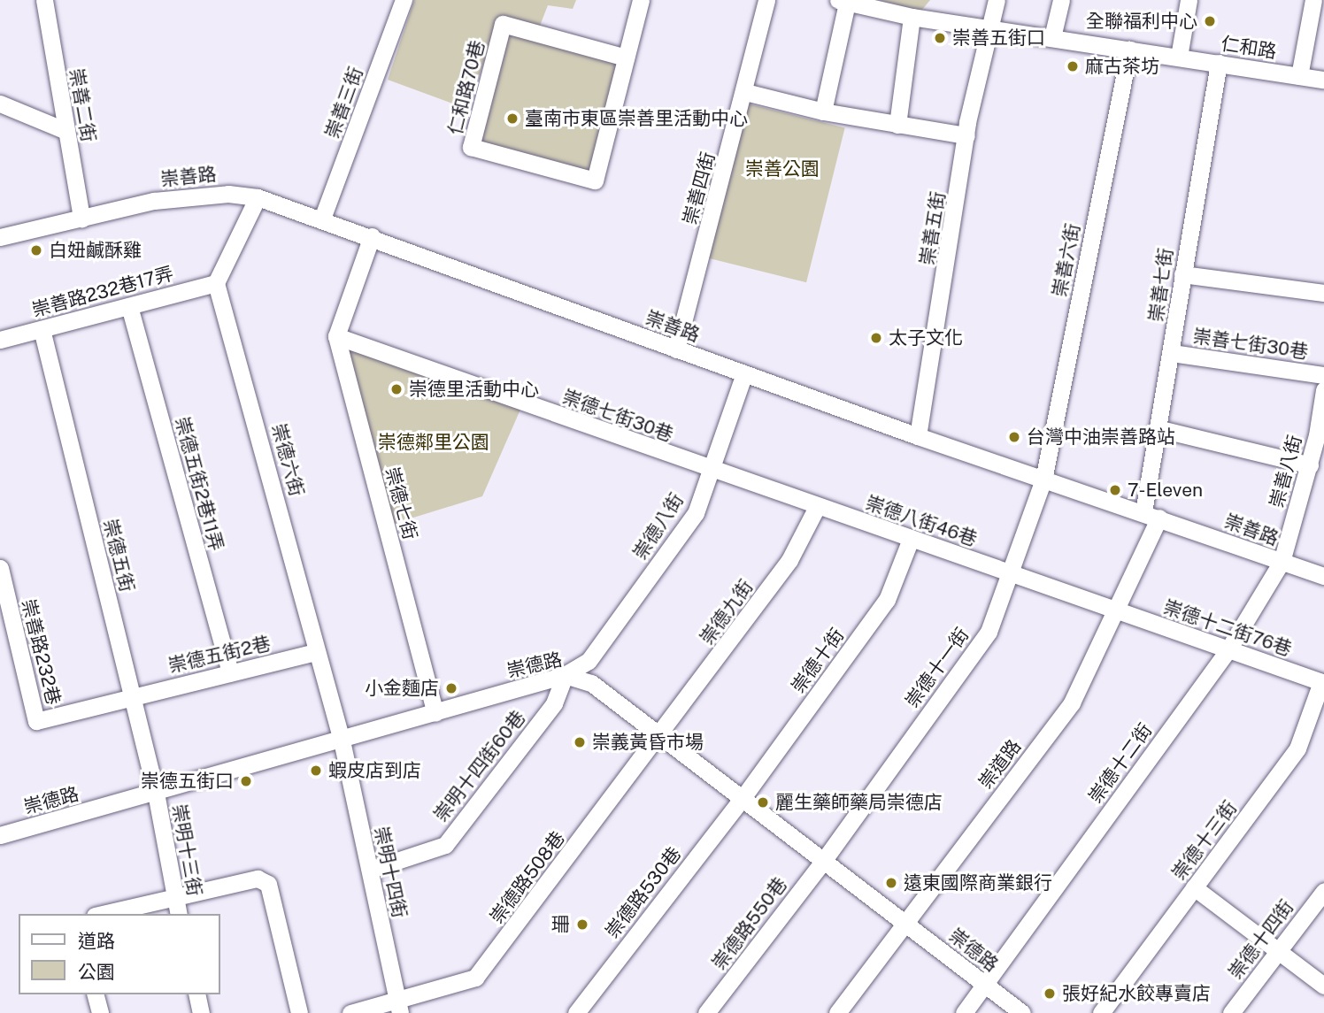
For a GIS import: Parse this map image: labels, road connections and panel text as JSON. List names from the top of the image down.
{
  "streets": {
    "street": [
      "仁和路",
      "仁和路70巷",
      "崇善三街",
      "崇善二街",
      "崇善路",
      "崇善四街",
      "崇善五街",
      "崇善六街",
      "崇善七街",
      "崇善路232巷17弄",
      "崇善七街30巷",
      "崇德七街30巷",
      "崇德六街",
      "崇善八街",
      "崇德五街2巷11弄",
      "崇德七街",
      "崇德八街46巷",
      "崇德八街",
      "崇德五街",
      "崇德九街",
      "崇德十二街76巷",
      "崇善路232巷",
      "崇德五街2巷",
      "崇德十街",
      "崇德路",
      "崇德十一街",
      "崇德十二街",
      "崇道路",
      "崇明十四街60巷",
      "崇德十三街",
      "崇明十三街",
      "崇明十四街",
      "崇德路508巷",
      "崇德路530巷",
      "崇德路550巷",
      "崇德十四街"
    ]
  },
  "crossings": [
    ["仁和路", "崇善五街"],
    ["仁和路", "崇善六街"],
    ["仁和路", "崇善七街"],
    ["崇善三街", "崇善路"],
    ["崇善二街", "崇善路"],
    ["崇善路", "崇善四街"],
    ["崇善路", "崇善五街"],
    ["崇善路", "崇善六街"],
    ["崇善路", "崇善七街"],
    ["崇善路", "崇善八街"],
    ["崇善路", "崇德八街"],
    ["崇善路", "崇德十一街"],
    ["崇善路", "崇德十二街"],
    ["崇善路", "崇道路"],
    ["崇善六街", "崇德十一街"],
    ["崇善七街", "崇善七街30巷"],
    ["崇善七街", "崇道路"],
    ["崇善路232巷17弄", "崇德六街"],
    ["崇善路232巷17弄", "崇德五街2巷11弄"],
    ["崇善路232巷17弄", "崇德五街"],
    ["崇德七街30巷", "崇德七街"],
    ["崇德七街30巷", "崇德八街46巷"],
    ["崇德七街30巷", "崇德八街"],
    ["崇德六街", "崇德五街2巷"],
    ["崇德六街", "崇德路"],
    ["崇德六街", "崇明十四街"],
    ["崇善八街", "崇德十二街"],
    ["崇德五街2巷11弄", "崇德五街2巷"],
    ["崇德七街", "崇德路"],
    ["崇德八街46巷", "崇德八街"],
    ["崇德八街46巷", "崇德九街"],
    ["崇德八街46巷", "崇德十二街76巷"],
    ["崇德八街46巷", "崇德十街"],
    ["崇德八街46巷", "崇德十一街"],
    ["崇德八街46巷", "崇道路"],
    ["崇德八街", "崇德路"],
    ["崇德八街", "崇明十四街60巷"],
    ["崇德五街", "崇善路232巷"],
    ["崇德五街", "崇德五街2巷"],
    ["崇德五街", "崇德路"],
    ["崇德五街", "崇明十三街"],
    ["崇德九街", "崇德路"],
    ["崇德九街", "崇德路508巷"],
    ["崇德十二街76巷", "崇德十二街"],
    ["崇德十二街76巷", "崇道路"],
    ["崇德十二街76巷", "崇德十三街"],
    ["崇善路232巷", "崇德五街2巷"],
    ["崇德十街", "崇德路"],
    ["崇德十街", "崇德路530巷"],
    ["崇德路", "崇德十一街"],
    ["崇德路", "崇德十二街"],
    ["崇德路", "崇道路"],
    ["崇德路", "崇明十四街60巷"],
    ["崇德路", "崇明十三街"],
    ["崇德路", "崇明十四街"],
    ["崇德路", "崇德路508巷"],
    ["崇德路", "崇德路530巷"],
    ["崇德路", "崇德路550巷"],
    ["崇德十一街", "崇德路550巷"],
    ["崇明十四街60巷", "崇明十四街"],
    ["崇明十四街", "崇德路508巷"]
  ],
  "parks": ["崇善公園", "崇德鄰里公園"],
  "places": [
    "全聯福利中心",
    "崇善五街口",
    "麻古茶坊",
    "臺南市東區崇善里活動中心",
    "白妞鹹酥雞",
    "太子文化",
    "崇德里活動中心",
    "台灣中油崇善路站",
    "7-Eleven",
    "小金麵店",
    "崇義黃昏市場",
    "蝦皮店到店",
    "崇德五街口",
    "麗生藥師藥局崇德店",
    "遠東國際商業銀行",
    "珊",
    "張好紀水餃專賣店"
  ],
  "legend": ["道路", "公園"]
}
